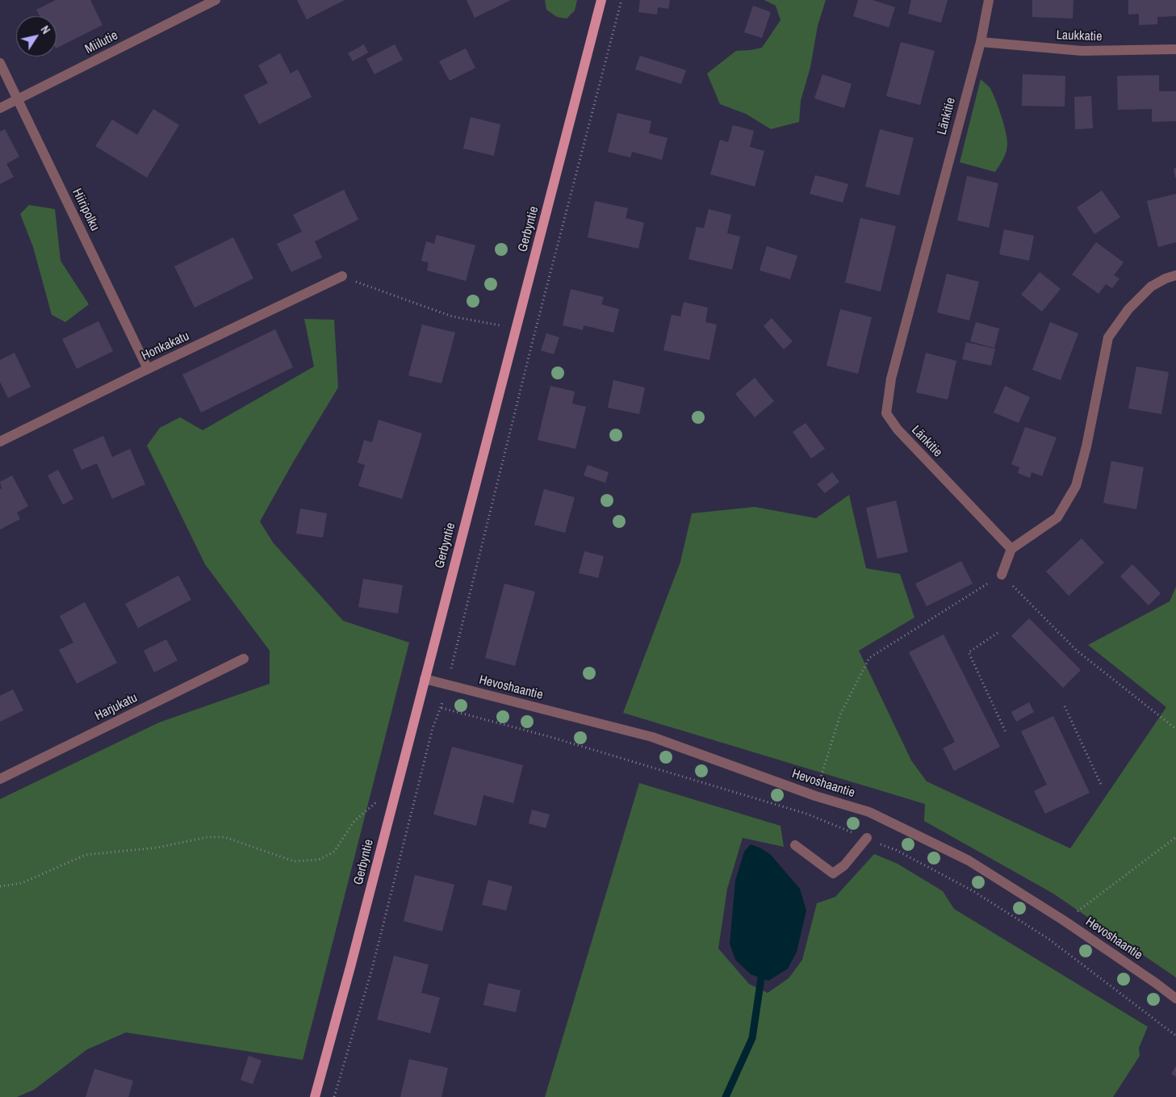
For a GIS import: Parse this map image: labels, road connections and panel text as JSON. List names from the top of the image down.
{
  "streets": {
    "main road": ["Gerbyntie"],
    "street": [
      "Laukkatie",
      "Miilutie",
      "Länkitie",
      "Hiiripolku",
      "Honkakatu",
      "Hevoshaantie",
      "Harjukatu"
    ]
  },
  "crossings": [
    ["Laukkatie", "Länkitie"],
    ["Miilutie", "Hiiripolku"],
    ["Hiiripolku", "Honkakatu"],
    ["Gerbyntie", "Hevoshaantie"]
  ],
  "north": "top right"
}
